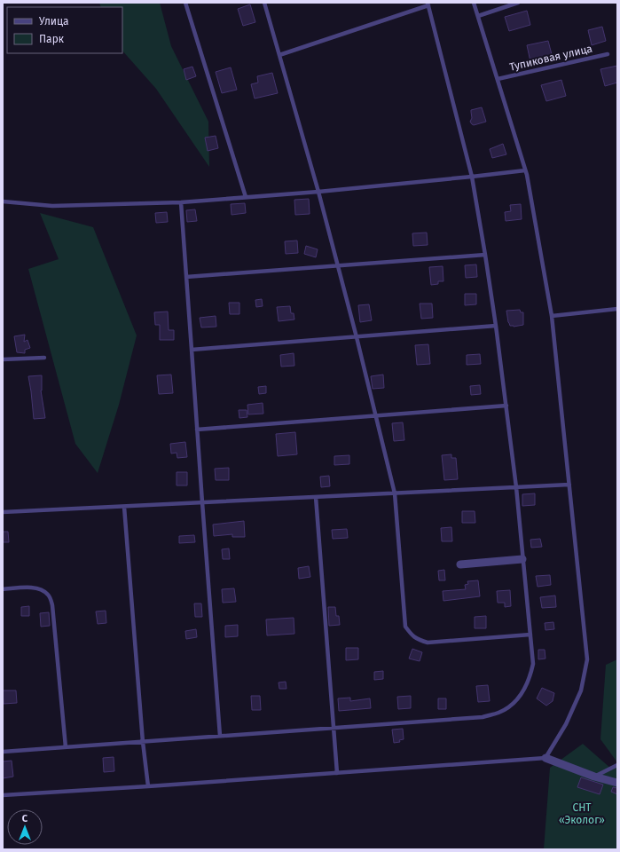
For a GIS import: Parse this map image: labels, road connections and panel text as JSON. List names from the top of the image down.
{
  "streets": {
    "lane": ["Тупиковая улица"]
  },
  "parks": ["СНТ «Эколог»"],
  "legend": ["Улица", "Парк"],
  "north": "top"
}
